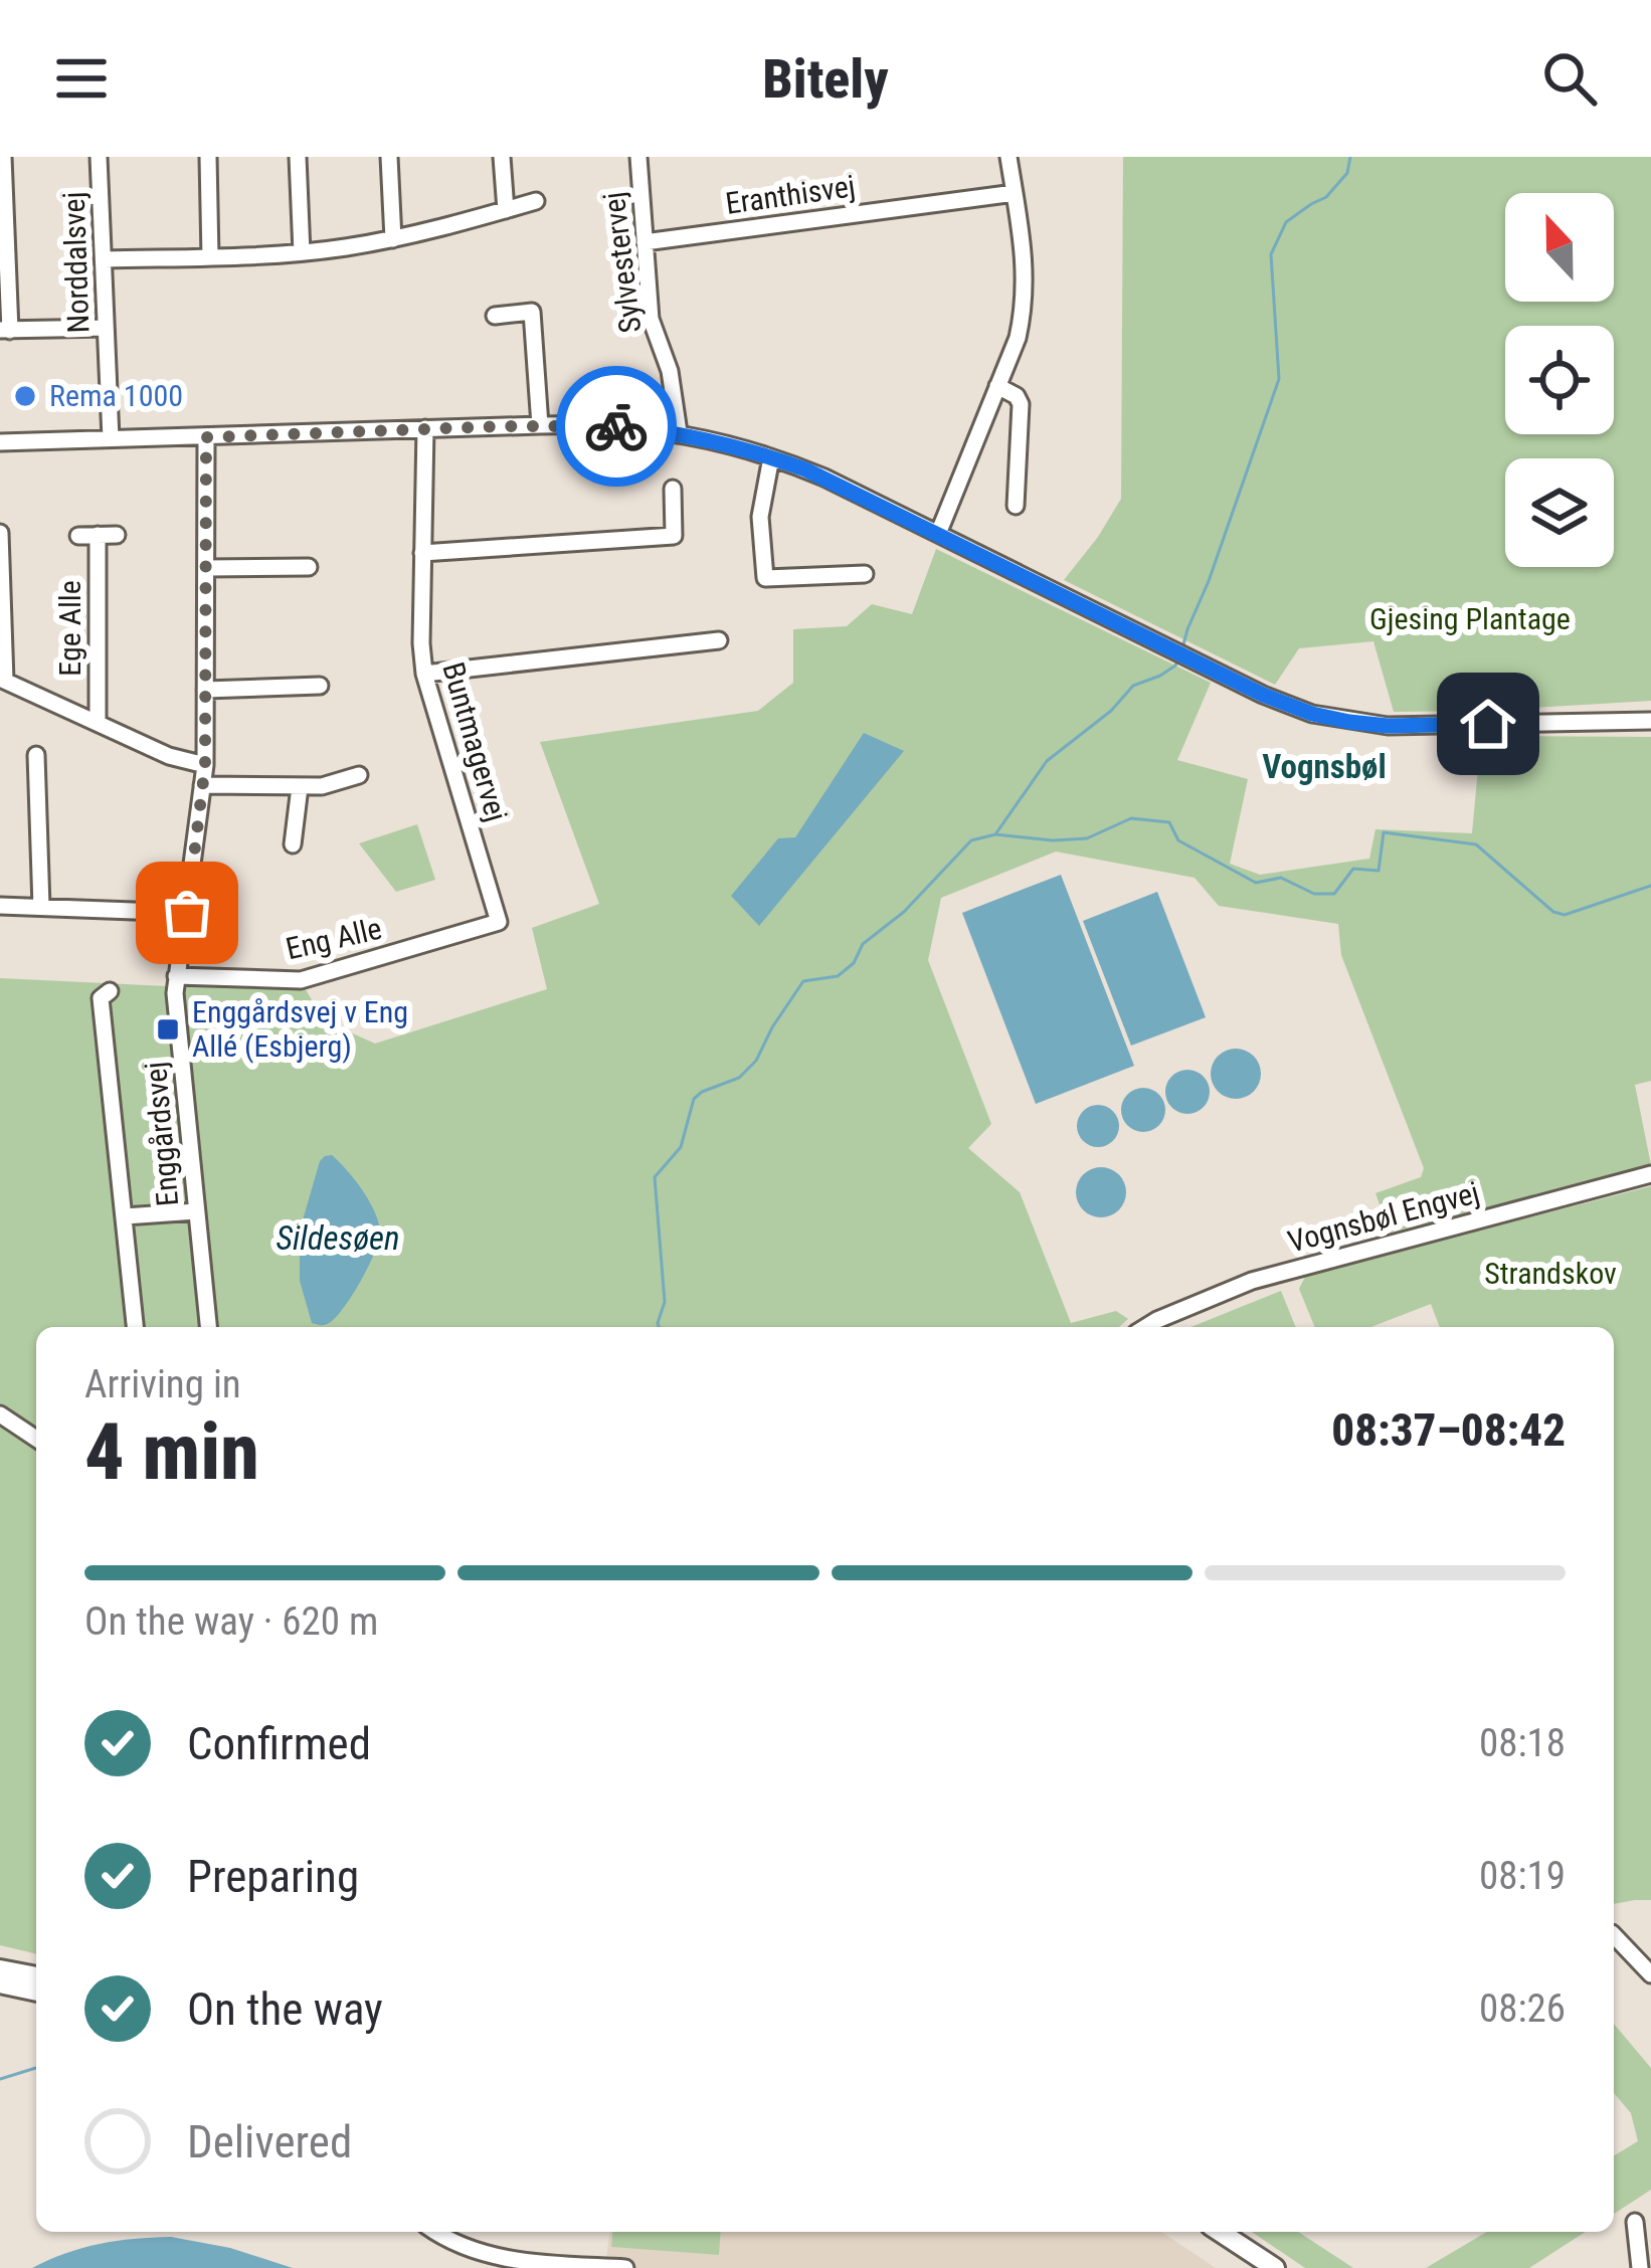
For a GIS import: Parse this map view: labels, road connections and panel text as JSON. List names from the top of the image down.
{
  "streets": {
    "street": [
      "Eranthisvej",
      "Norddalsvej",
      "Sylvestervej",
      "Ege Alle",
      "Buntmagervej",
      "Eng Alle",
      "Enggårdsvej",
      "Vognsbøl Engvej"
    ]
  },
  "crossings": [
    ["Eranthisvej", "Sylvestervej"],
    ["Ege Alle", "Enggårdsvej"],
    ["Buntmagervej", "Eng Alle"],
    ["Eng Alle", "Enggårdsvej"]
  ],
  "districts": ["Vognsbøl"],
  "water": ["Sildesøen"],
  "parks": ["Gjesing Plantage", "Strandskov"],
  "places": {
    "other": ["Rema 1000"],
    "transit": ["Enggårdsvej v Eng Allé (Esbjerg)"]
  },
  "north": "top",
  "page": {
    "header": "Bitely",
    "heading": ["4 min", "Arriving in", "08:37–08:42"],
    "bar": "On the way · 620 m",
    "list": [
      ["Confirmed", "08:18"],
      ["Preparing", "08:19"],
      ["On the way", "08:26"],
      "Delivered"
    ]
  }
}
